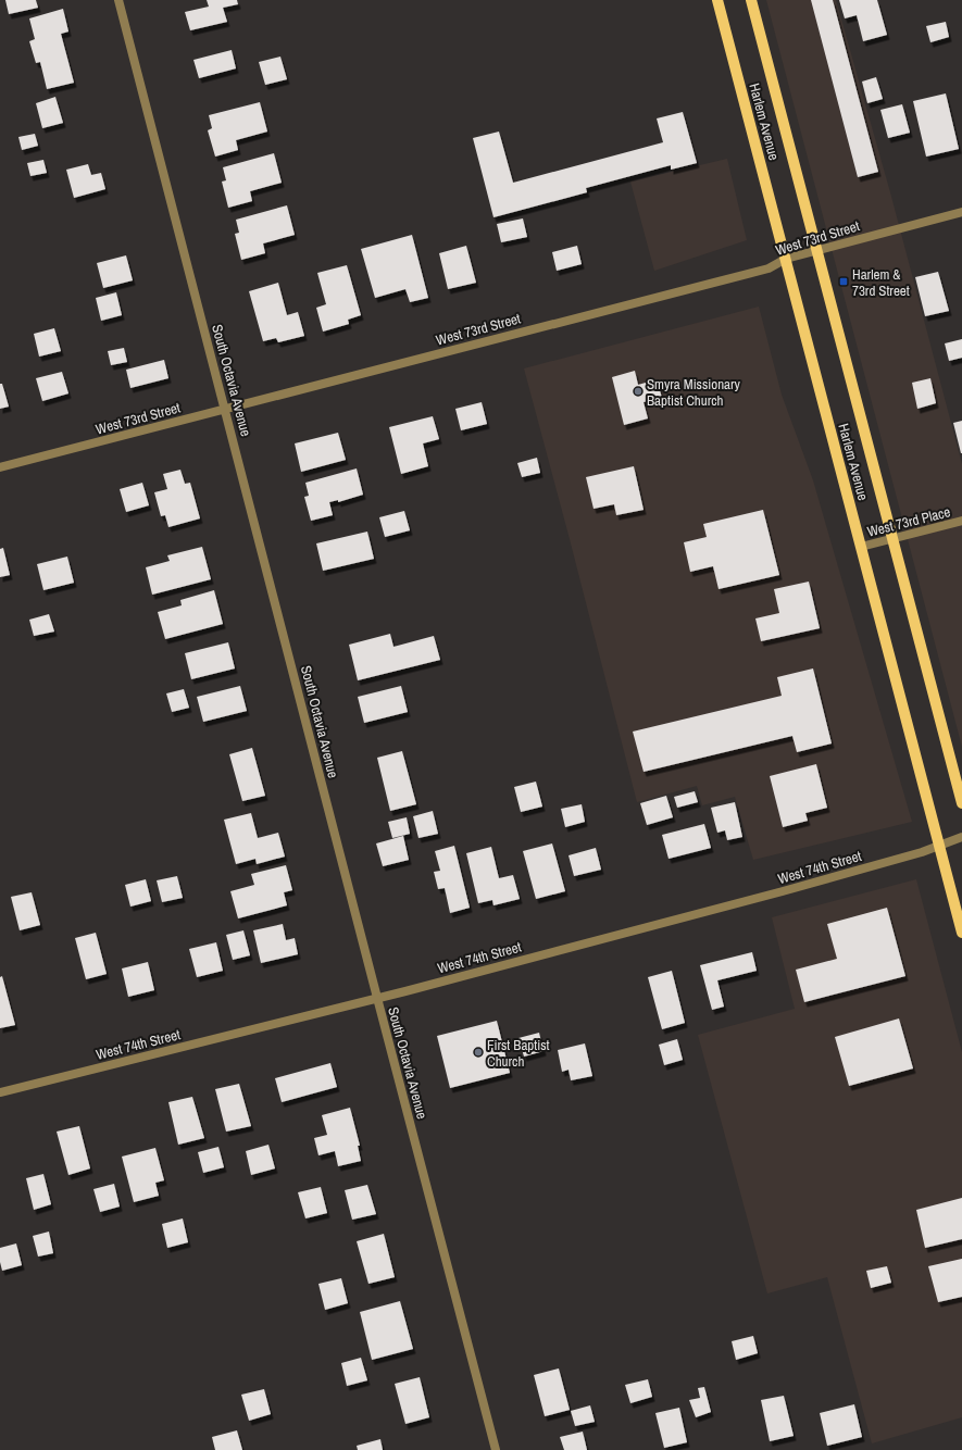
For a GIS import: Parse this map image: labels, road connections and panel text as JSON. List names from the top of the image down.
{
  "streets": {
    "main road": ["Harlem Avenue"],
    "street": [
      "West 73rd Street",
      "South Octavia Avenue",
      "West 73rd Place",
      "West 74th Street"
    ]
  },
  "crossings": [
    ["Harlem Avenue", "West 73rd Street"],
    ["Harlem Avenue", "West 73rd Place"],
    ["Harlem Avenue", "West 74th Street"],
    ["West 73rd Street", "South Octavia Avenue"],
    ["South Octavia Avenue", "West 74th Street"]
  ],
  "places": {
    "transit": ["Harlem & 73rd Street"],
    "other": ["Smyra Missionary Baptist Church", "First Baptist Church"]
  }
}
